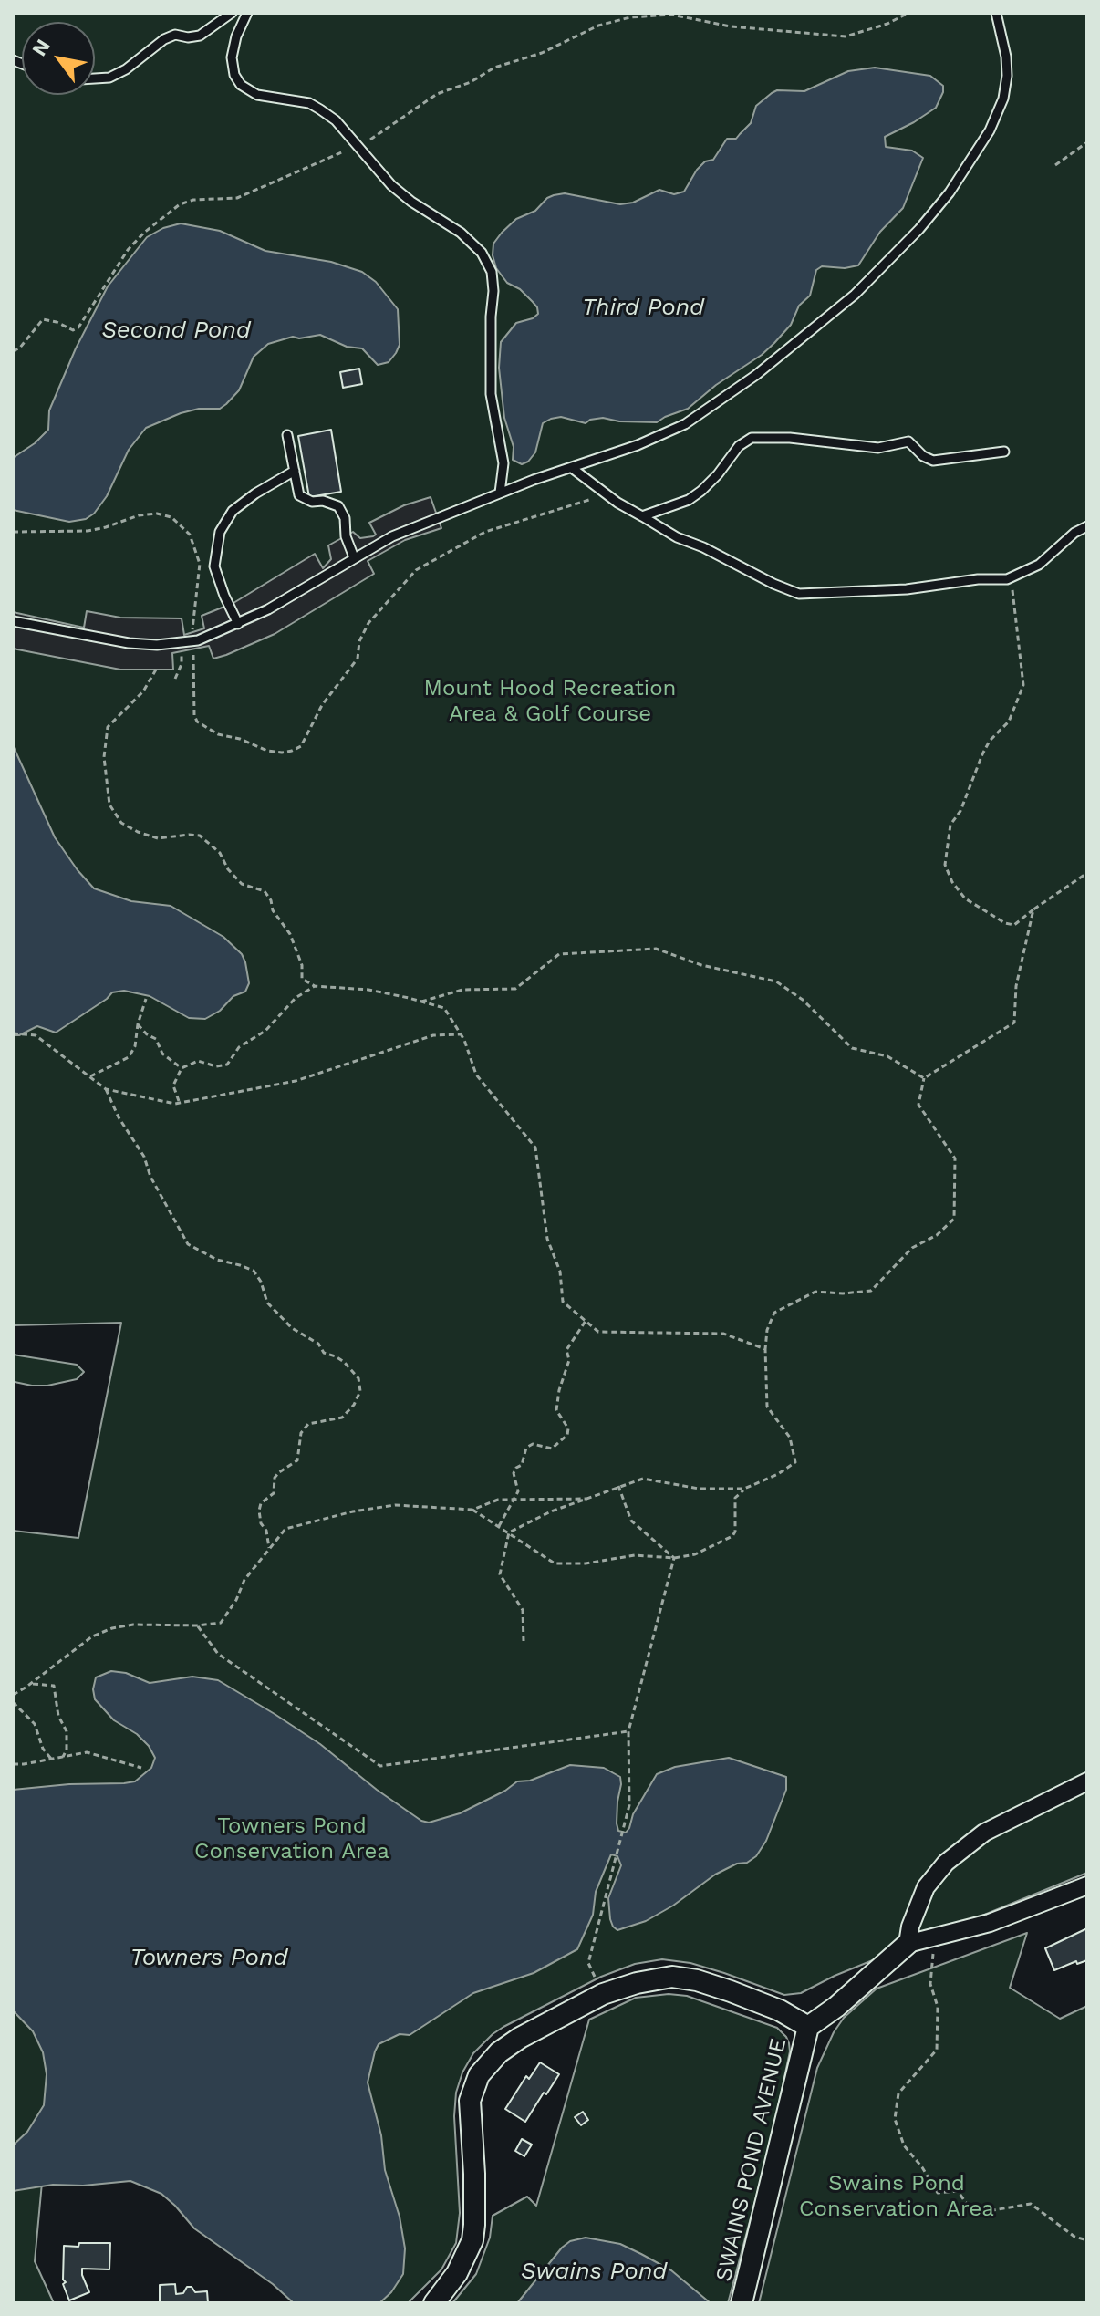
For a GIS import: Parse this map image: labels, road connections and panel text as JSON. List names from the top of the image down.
{
  "streets": {
    "street": ["SWAINS POND AVENUE"]
  },
  "water": [
    "Third Pond",
    "Second Pond",
    "Towners Pond",
    "Swains Pond"
  ],
  "parks": ["Mount Hood Recreation Area & Golf Course", "Towners Pond Conservation Area", "Swains Pond Conservation Area"],
  "north": "top left"
}
